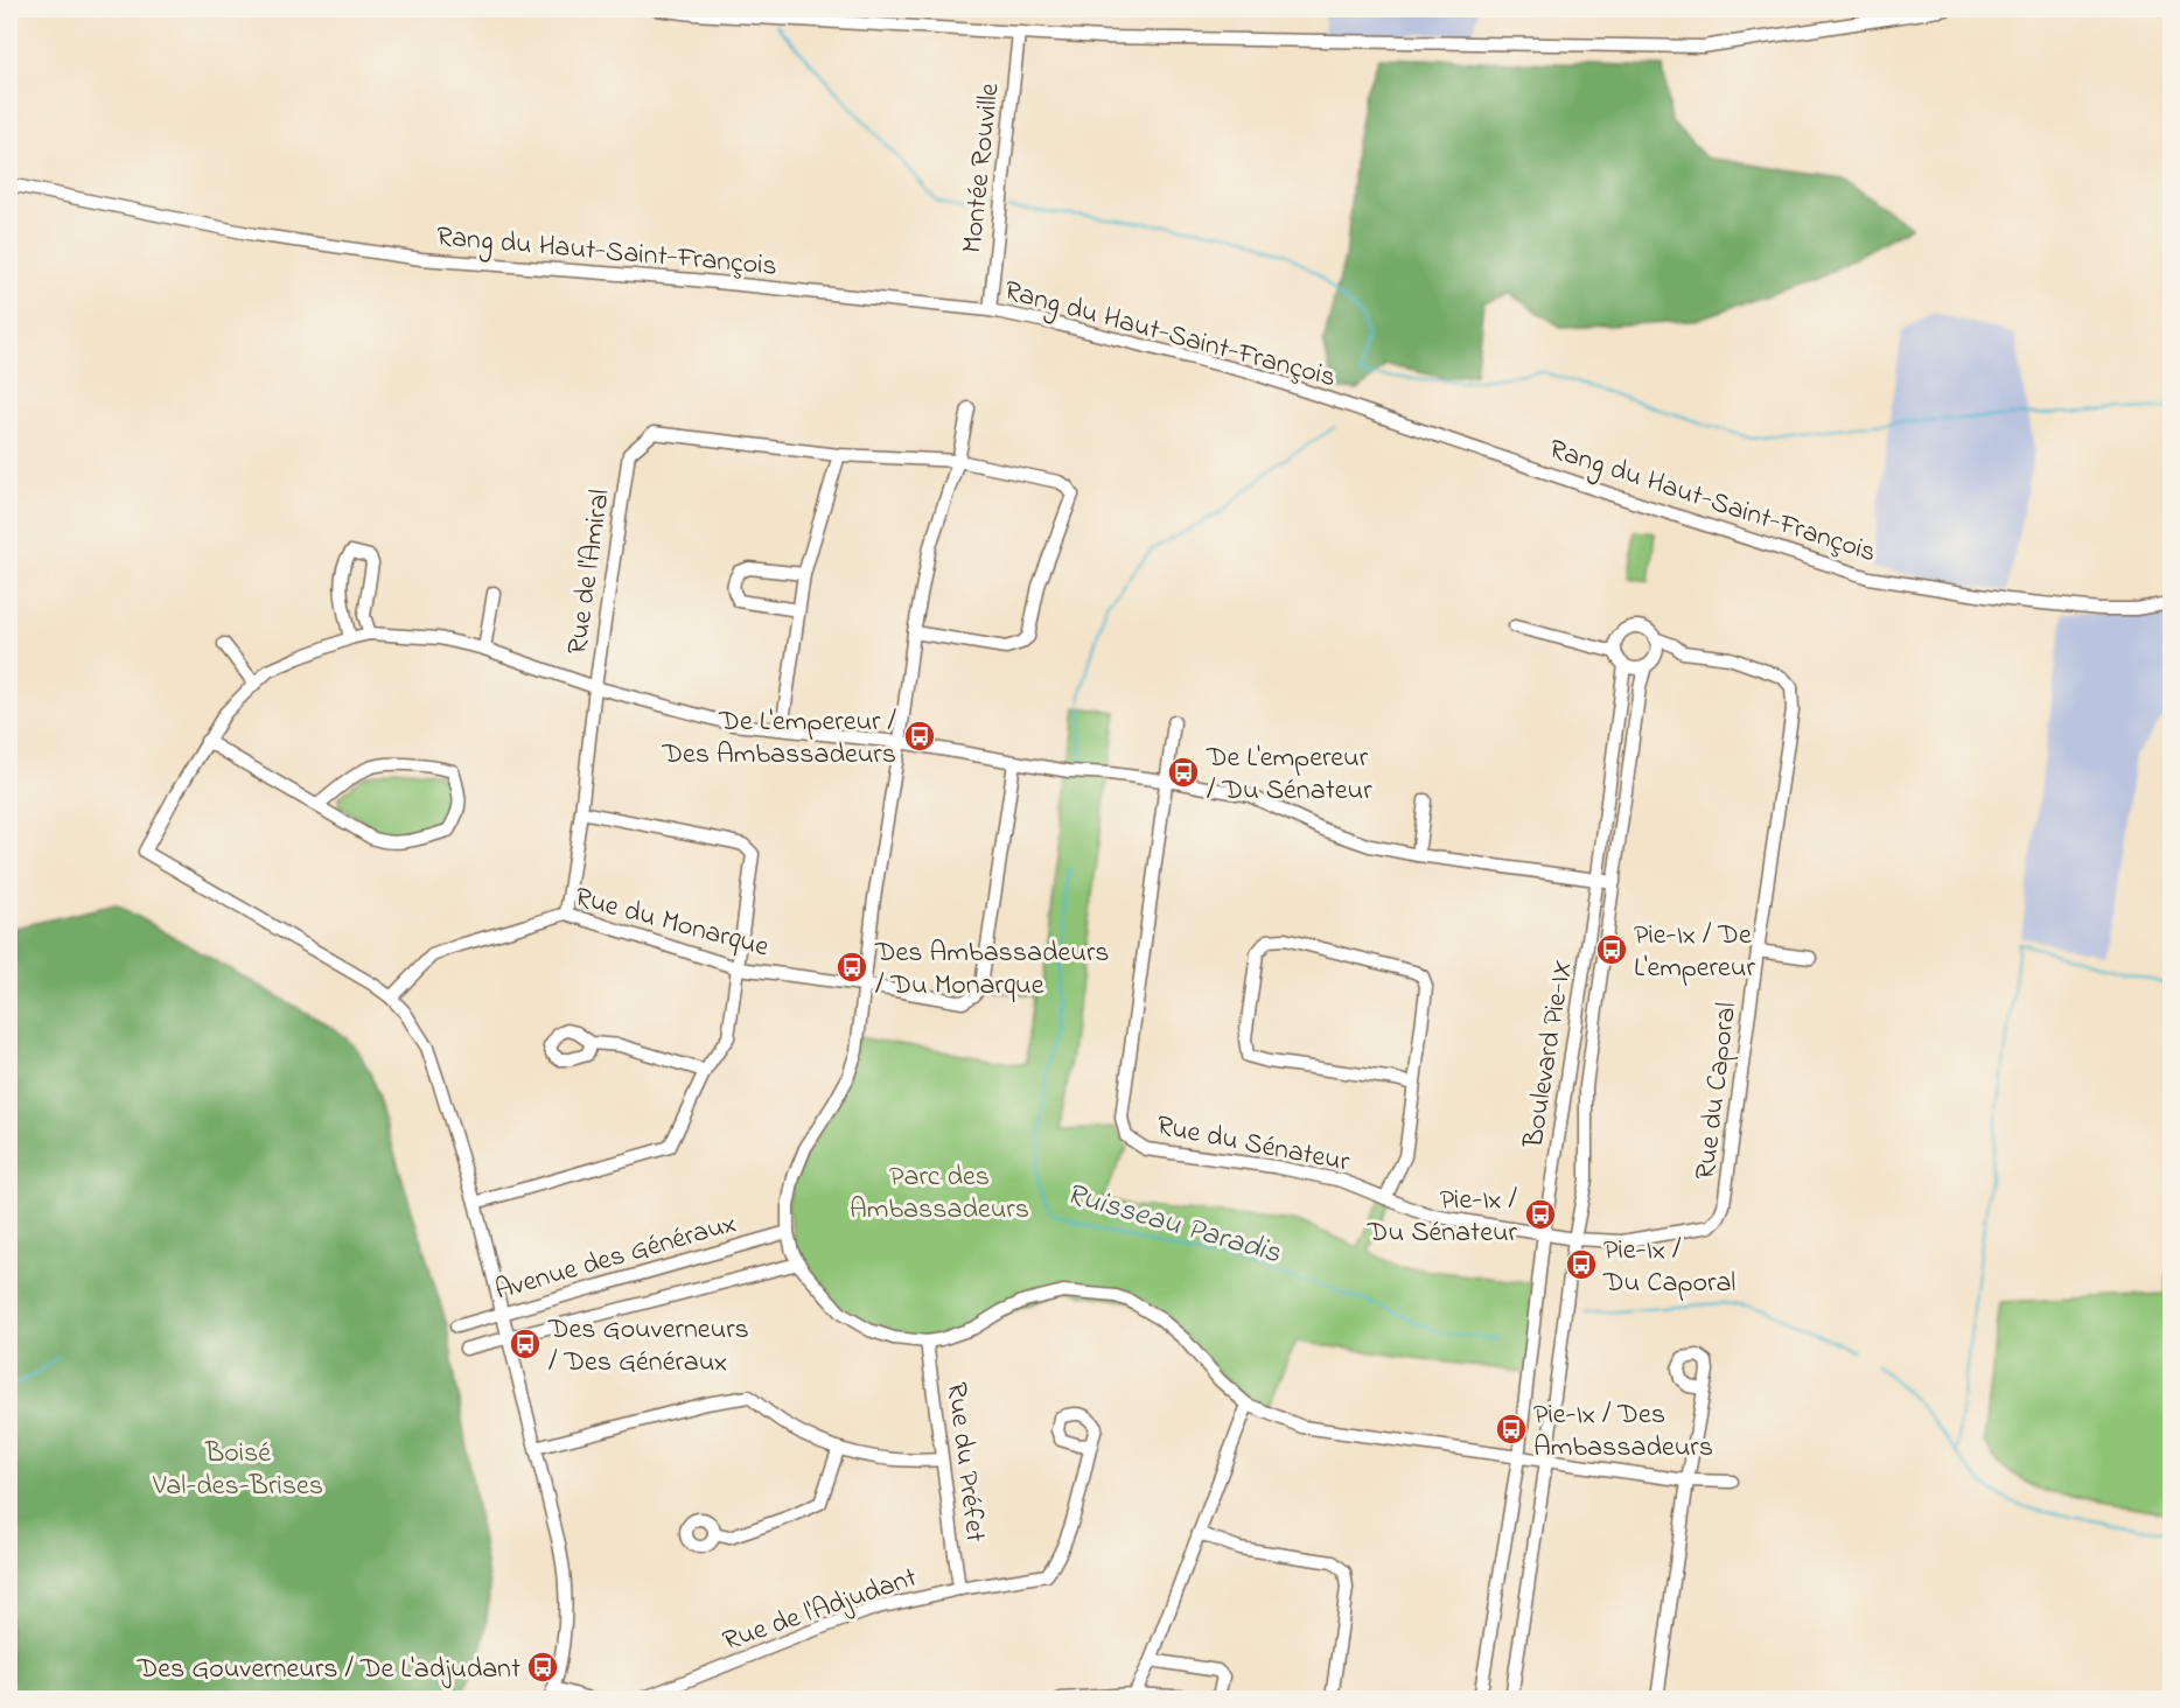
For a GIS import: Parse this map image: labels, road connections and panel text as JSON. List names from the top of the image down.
{
  "streets": {
    "street": [
      "Montée Rouville",
      "Rang du Haut-Saint-François",
      "Rue de l'Amiral",
      "Rue du Monarque",
      "Boulevard Pie-IX",
      "Rue du Caporal",
      "Rue du Sénateur",
      "Avenue des Généraux",
      "Rue du Préfet",
      "Rue de l'Adjudant"
    ]
  },
  "crossings": [
    ["Montée Rouville", "Rang du Haut-Saint-François"],
    ["Rue de l'Amiral", "Rue du Monarque"],
    ["Boulevard Pie-IX", "Rue du Caporal"],
    ["Boulevard Pie-IX", "Rue du Sénateur"],
    ["Rue du Caporal", "Rue du Sénateur"],
    ["Rue du Préfet", "Rue de l'Adjudant"]
  ],
  "water": ["Ruisseau Paradis"],
  "parks": ["Parc des Ambassadeurs", "Boisé Val-des-Brises"],
  "places": {
    "bus stop": [
      "De L'empereur / Des Ambassadeurs",
      "De L'empereur / Du Sénateur",
      "Pie-Ix / De L'empereur",
      "Des Ambassadeurs / Du Monarque",
      "Pie-Ix / Du Sénateur",
      "Pie-Ix / Du Caporal",
      "Des Gouverneurs / Des Généraux",
      "Pie-Ix / Des Ambassadeurs",
      "Des Gouverneurs / De L'adjudant"
    ]
  }
}
